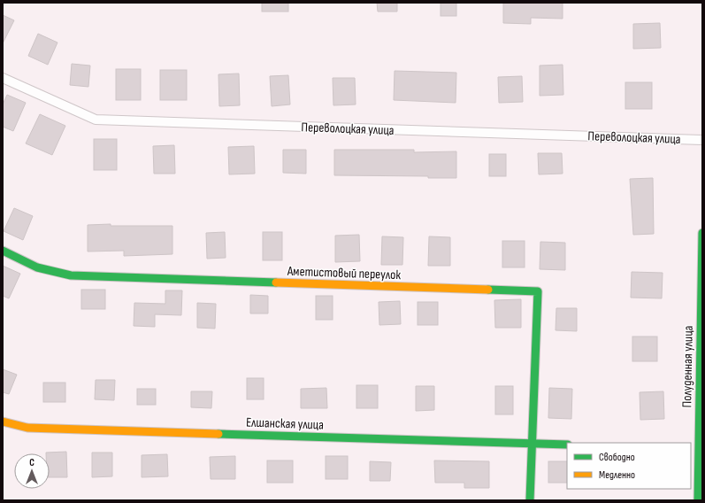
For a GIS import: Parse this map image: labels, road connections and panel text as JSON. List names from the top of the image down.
{
  "streets": {
    "street": [
      "Переволоцкая улица",
      "Аметистовый переулок",
      "Полуденная улица",
      "Елшанская улица"
    ]
  },
  "crossings": [
    ["Аметистовый переулок", "Елшанская улица"]
  ],
  "legend": ["Свободно", "Медленно"],
  "north": "top"
}
